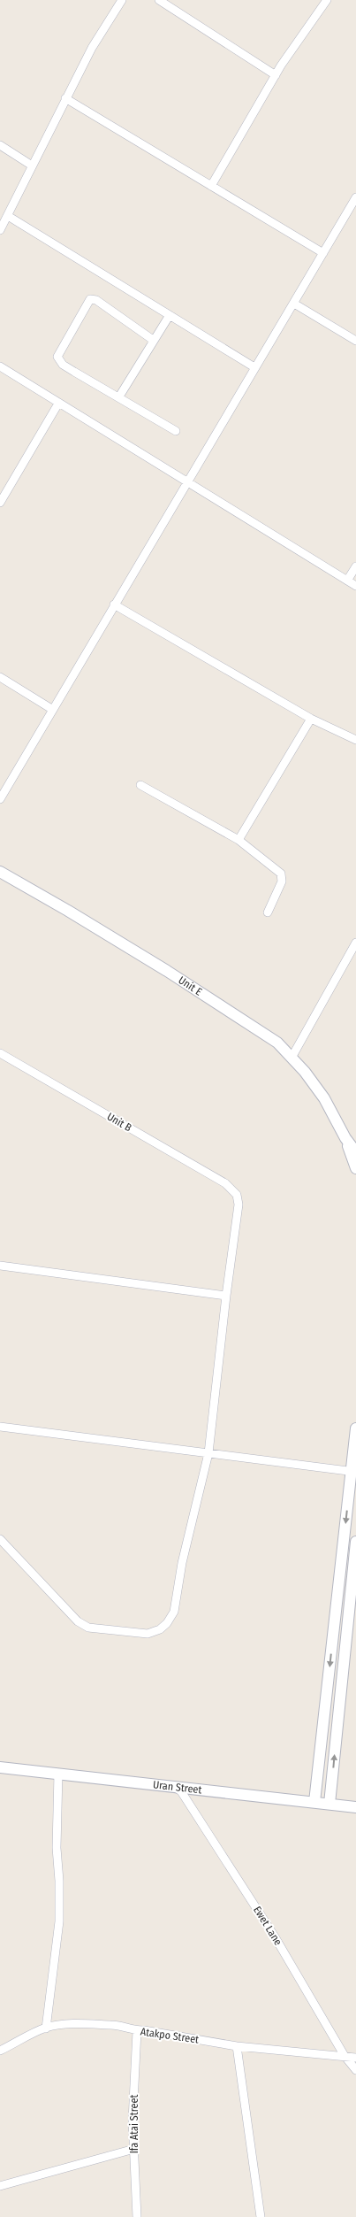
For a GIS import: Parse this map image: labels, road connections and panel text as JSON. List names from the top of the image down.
{
  "streets": {
    "street": [
      "Unit E",
      "Unit B",
      "Uran Street",
      "Ewet Lane",
      "Atakpo Street",
      "Ifa Atai Street"
    ]
  },
  "crossings": [
    ["Uran Street", "Ewet Lane"],
    ["Ewet Lane", "Atakpo Street"],
    ["Atakpo Street", "Ifa Atai Street"]
  ]
}
